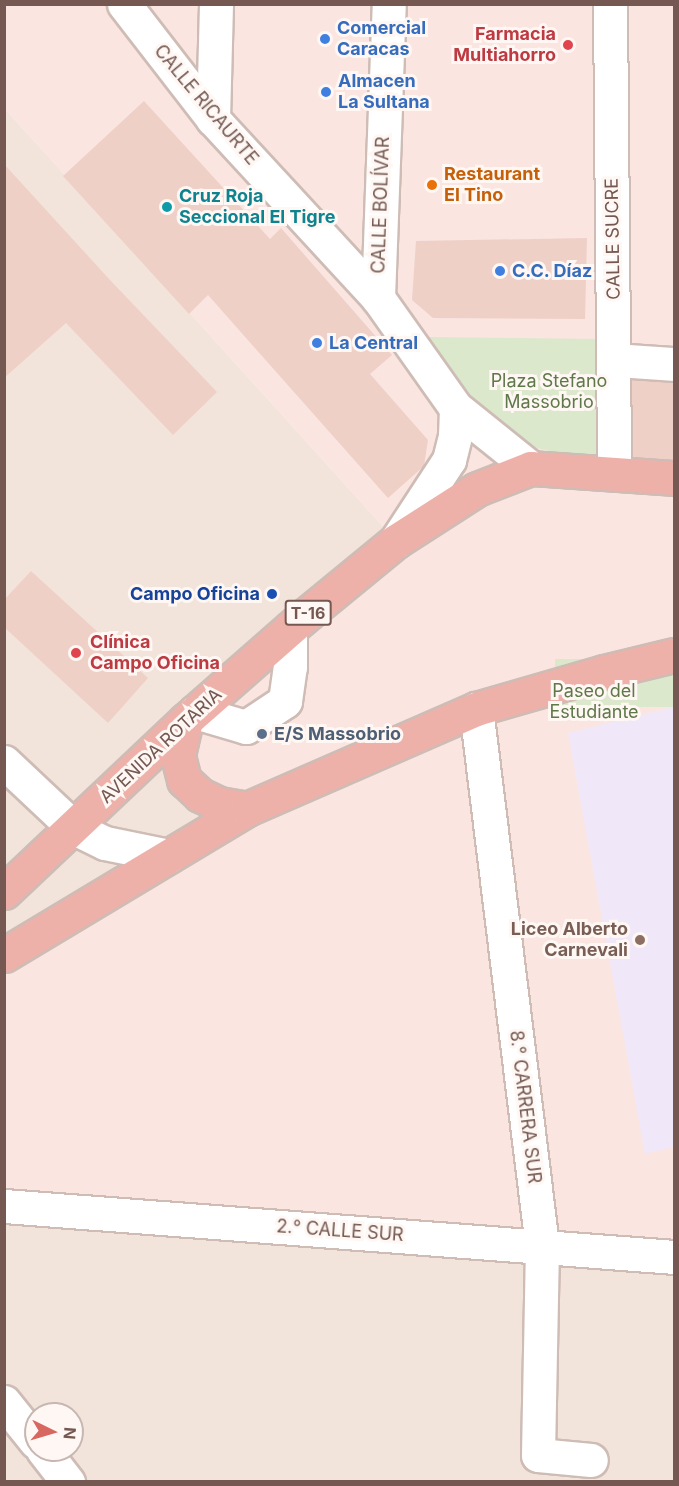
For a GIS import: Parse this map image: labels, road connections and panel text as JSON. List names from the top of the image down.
{
  "streets": {
    "highway": ["T-16", "AVENIDA ROTARIA"],
    "street": [
      "CALLE RICAURTE",
      "CALLE BOLÍVAR",
      "CALLE SUCRE",
      "8.° CARRERA SUR",
      "2.° CALLE SUR"
    ]
  },
  "crossings": [
    ["CALLE RICAURTE", "CALLE BOLÍVAR"],
    ["CALLE RICAURTE", "AVENIDA ROTARIA"],
    ["CALLE SUCRE", "AVENIDA ROTARIA"],
    ["8.° CARRERA SUR", "2.° CALLE SUR"]
  ],
  "parks": ["Plaza Stefano Massobrio", "Paseo del Estudiante"],
  "places": [
    "Comercial Caracas",
    "Farmacia Multiahorro",
    "Almacen La Sultana",
    "Restaurant El Tino",
    "Cruz Roja Seccional El Tigre",
    "C.C. Díaz",
    "La Central",
    "Campo Oficina",
    "Clínica Campo Oficina",
    "E/S Massobrio",
    "Liceo Alberto Carnevali"
  ],
  "north": "right"
}
